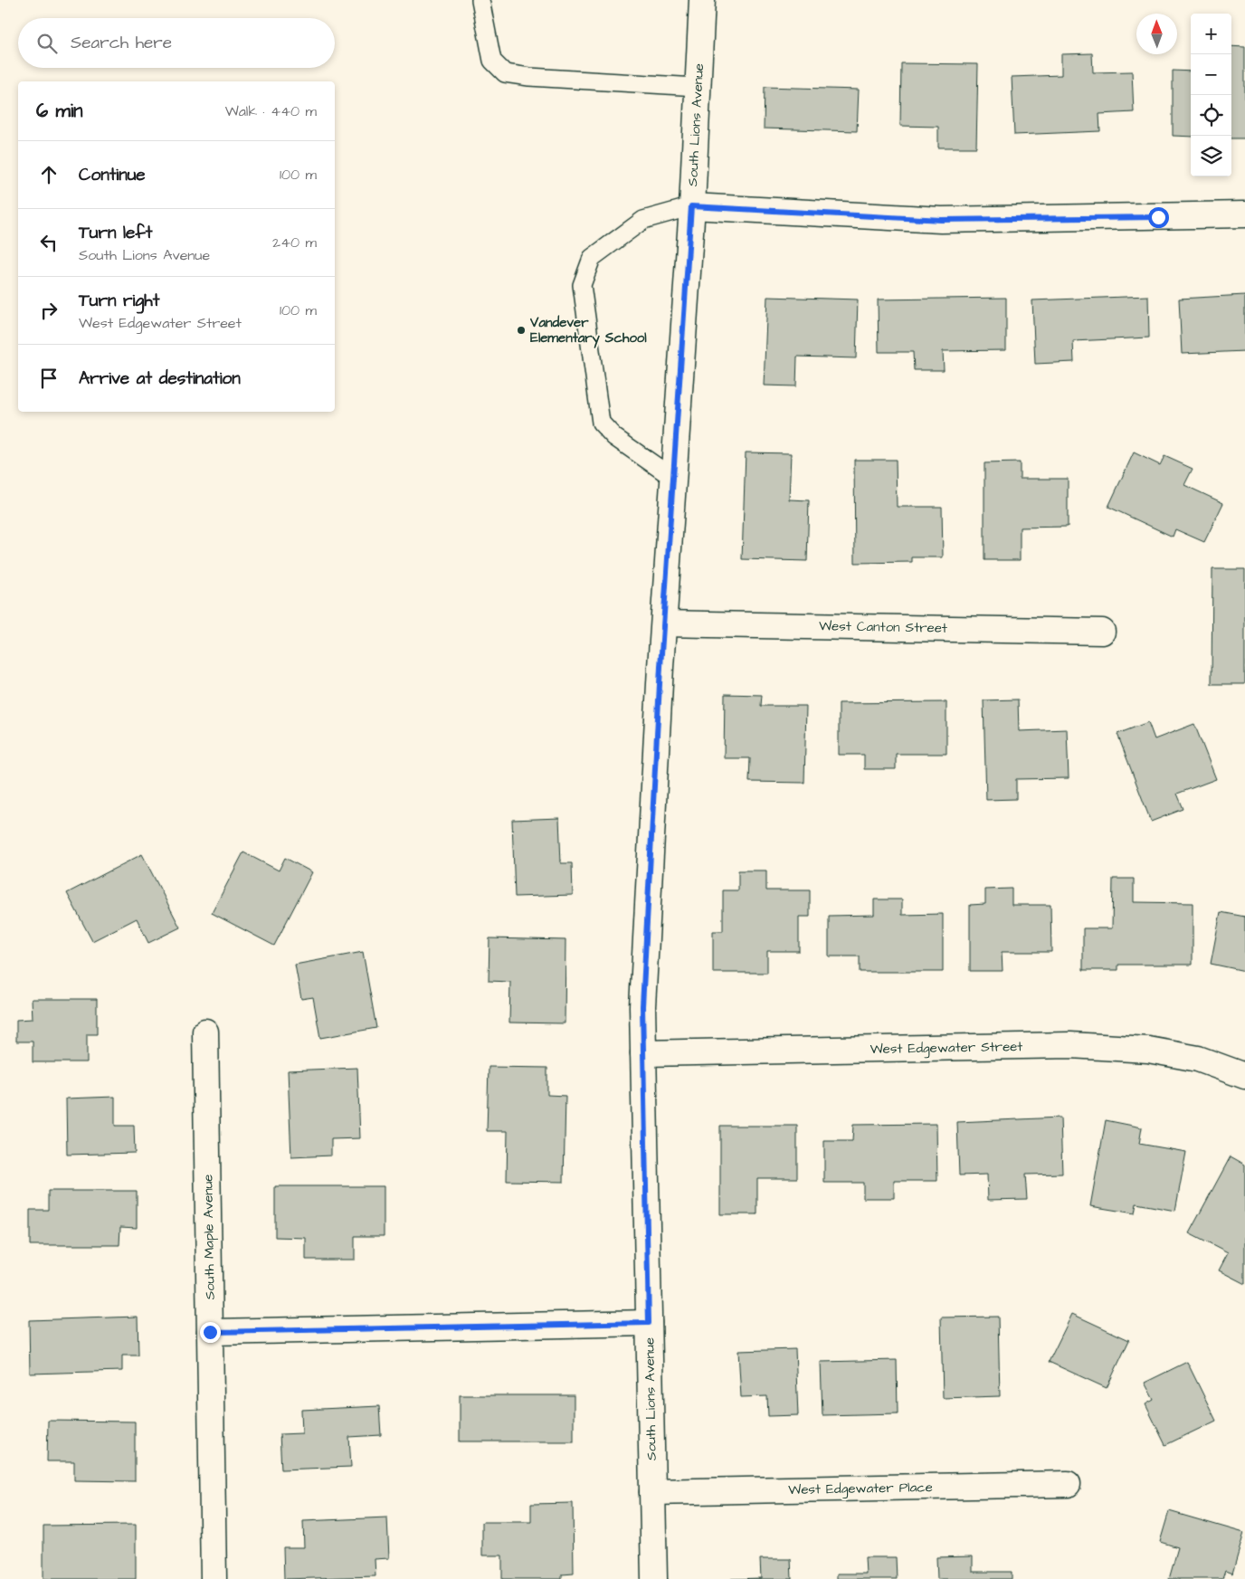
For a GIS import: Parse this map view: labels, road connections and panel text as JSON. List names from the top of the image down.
{
  "streets": {
    "street": [
      "South Lions Avenue",
      "West Canton Street",
      "West Edgewater Street",
      "South Maple Avenue",
      "West Edgewater Place"
    ]
  },
  "crossings": [
    ["South Lions Avenue", "West Canton Street"],
    ["South Lions Avenue", "West Edgewater Street"],
    ["South Lions Avenue", "West Edgewater Place"]
  ],
  "places": ["Vandever Elementary School"],
  "north": "top",
  "page": {
    "map_buttons": ["+", "−"],
    "search": "Search here",
    "heading": ["6 min", "Walk · 440 m"],
    "list": [
      ["Continue", "100 m"],
      ["Turn left", "South Lions Avenue", "240 m"],
      ["Turn right", "West Edgewater Street", "100 m"],
      "Arrive at destination"
    ]
  }
}
